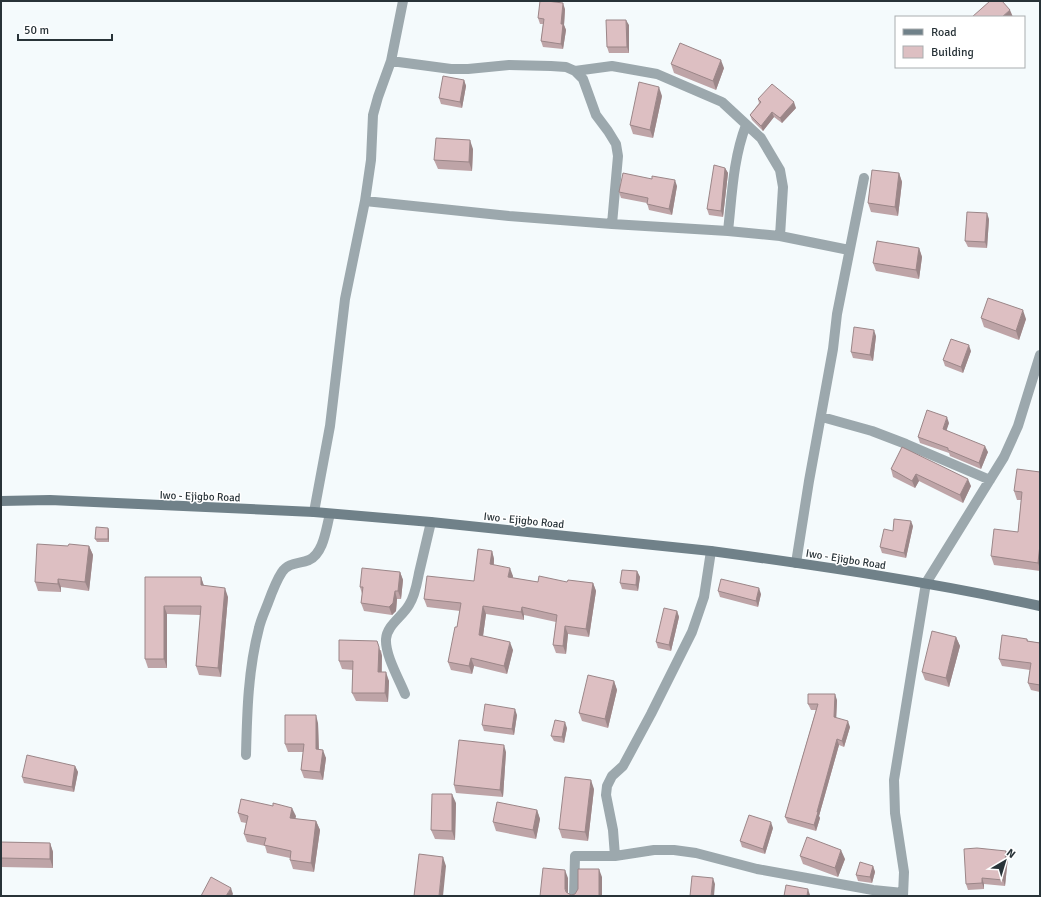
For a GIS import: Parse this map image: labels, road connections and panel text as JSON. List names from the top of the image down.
{
  "streets": {
    "main road": ["Iwo - Ejigbo Road"]
  },
  "legend": ["Road", "Building"],
  "scale_bar": "50 m",
  "north": "top right"
}
